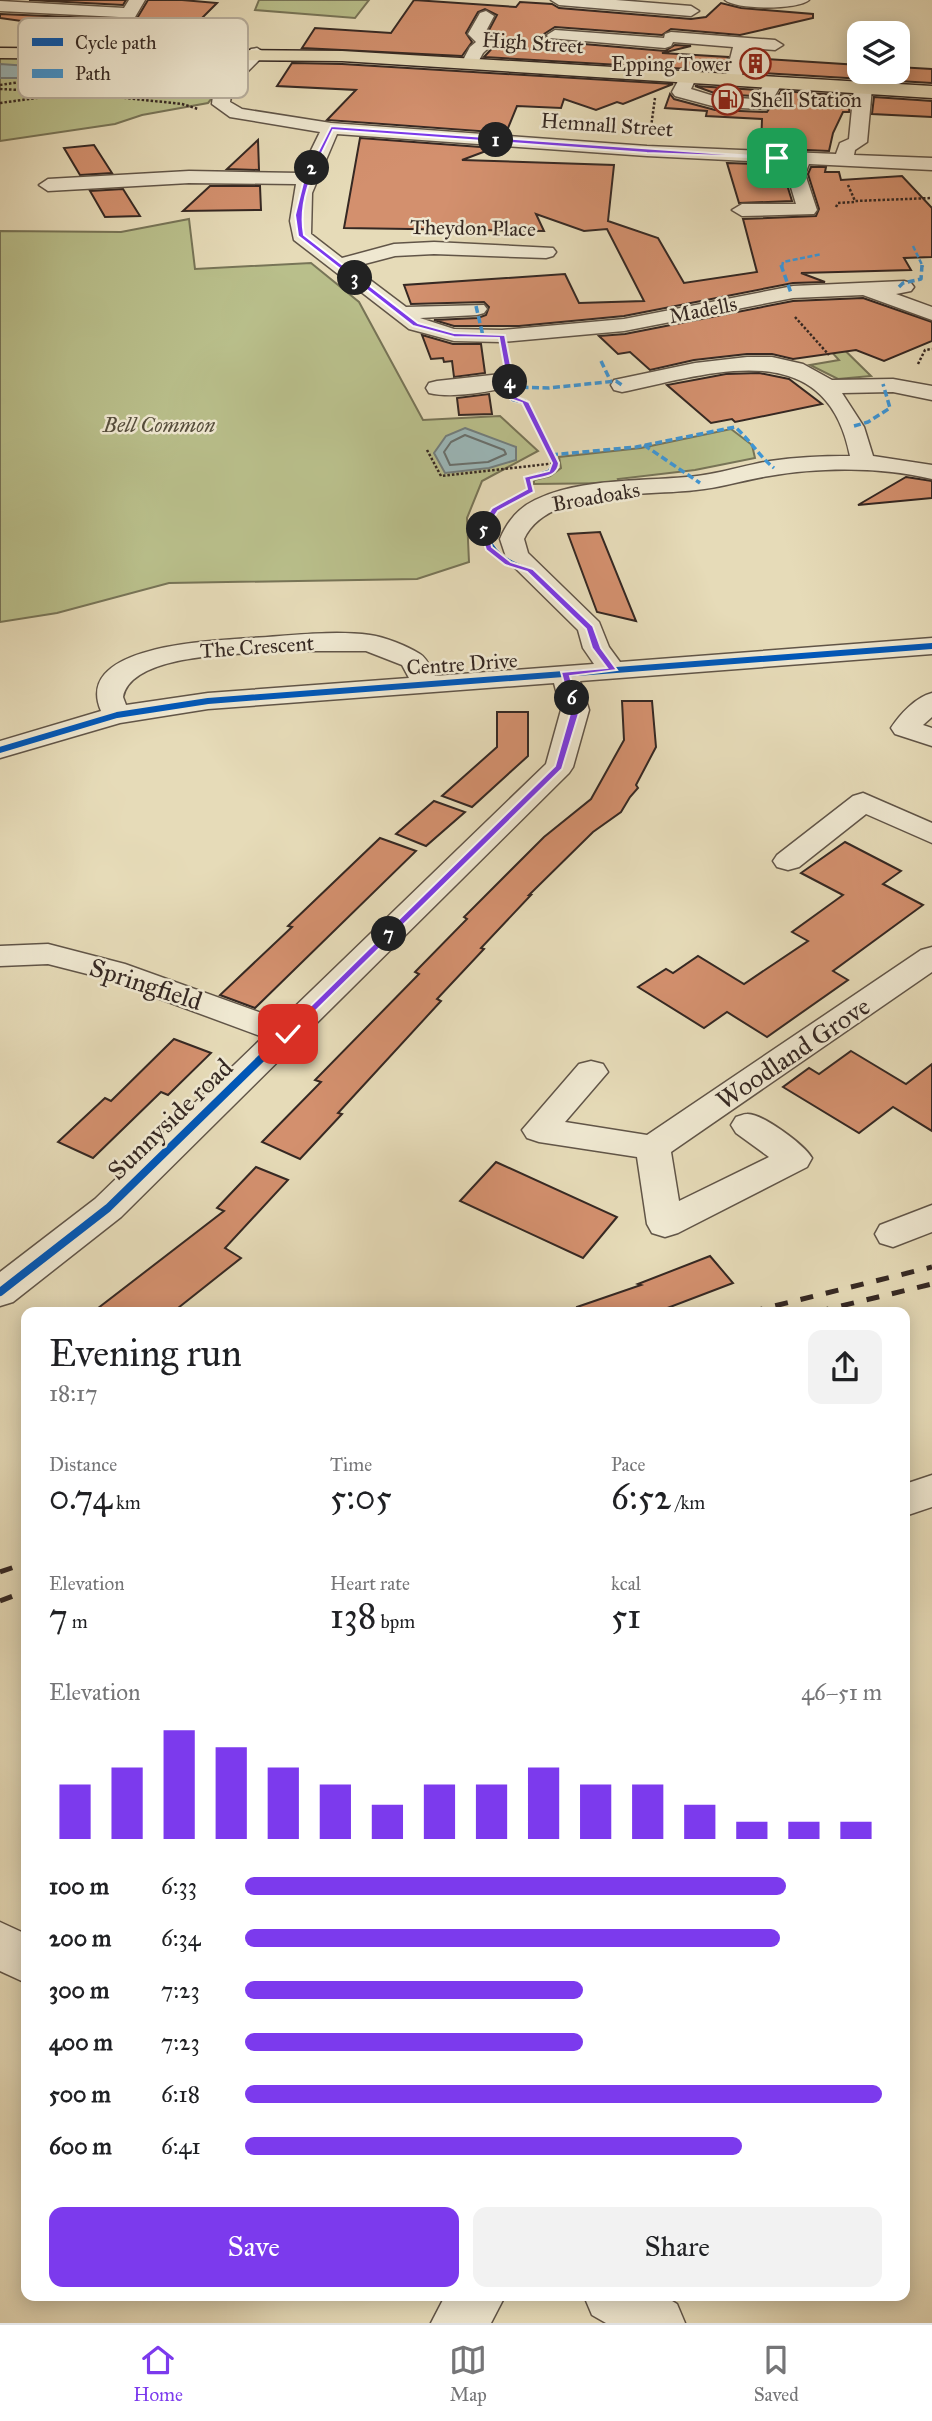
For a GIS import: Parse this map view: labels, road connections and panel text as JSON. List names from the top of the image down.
{
  "streets": {
    "main road": ["High Street"],
    "street": [
      "Hemnall Street",
      "Theydon Place",
      "Madells",
      "Broadoaks",
      "The Crescent",
      "Centre Drive",
      "Springfield",
      "Woodland Grove",
      "Sunnyside road"
    ]
  },
  "crossings": [
    ["Theydon Place", "Madells"],
    ["Broadoaks", "Centre Drive"],
    ["The Crescent", "Centre Drive"],
    ["Centre Drive", "Sunnyside road"],
    ["Springfield", "Sunnyside road"]
  ],
  "parks": ["Bell Common"],
  "places": {
    "building": ["Epping Tower"],
    "fuel station": ["Shell Station"]
  },
  "legend": ["Cycle path", "Path"],
  "page": {
    "pins": [
      "1",
      "2",
      "3",
      "4",
      "5",
      "6",
      "7"
    ],
    "heading": ["Evening run", "18:17"],
    "stats": [
      ["Distance", "0.74 km"],
      ["Time", "5:05"],
      ["Pace", "6:52 /km"],
      ["Elevation", "7 m"],
      ["Heart rate", "138 bpm"],
      ["kcal", "51"]
    ],
    "chart": ["Elevation", "46–51 m"],
    "list": [
      {
        "name": "100 m",
        "note": "6:33"
      },
      {
        "name": "200 m",
        "note": "6:34"
      },
      {
        "name": "300 m",
        "note": "7:23"
      },
      {
        "name": "400 m",
        "note": "7:23"
      },
      {
        "name": "500 m",
        "note": "6:18"
      },
      {
        "name": "600 m",
        "note": "6:41"
      }
    ],
    "buttons": ["Save", "Share"],
    "tabs": ["Home", "Map", "Saved"]
  }
}
